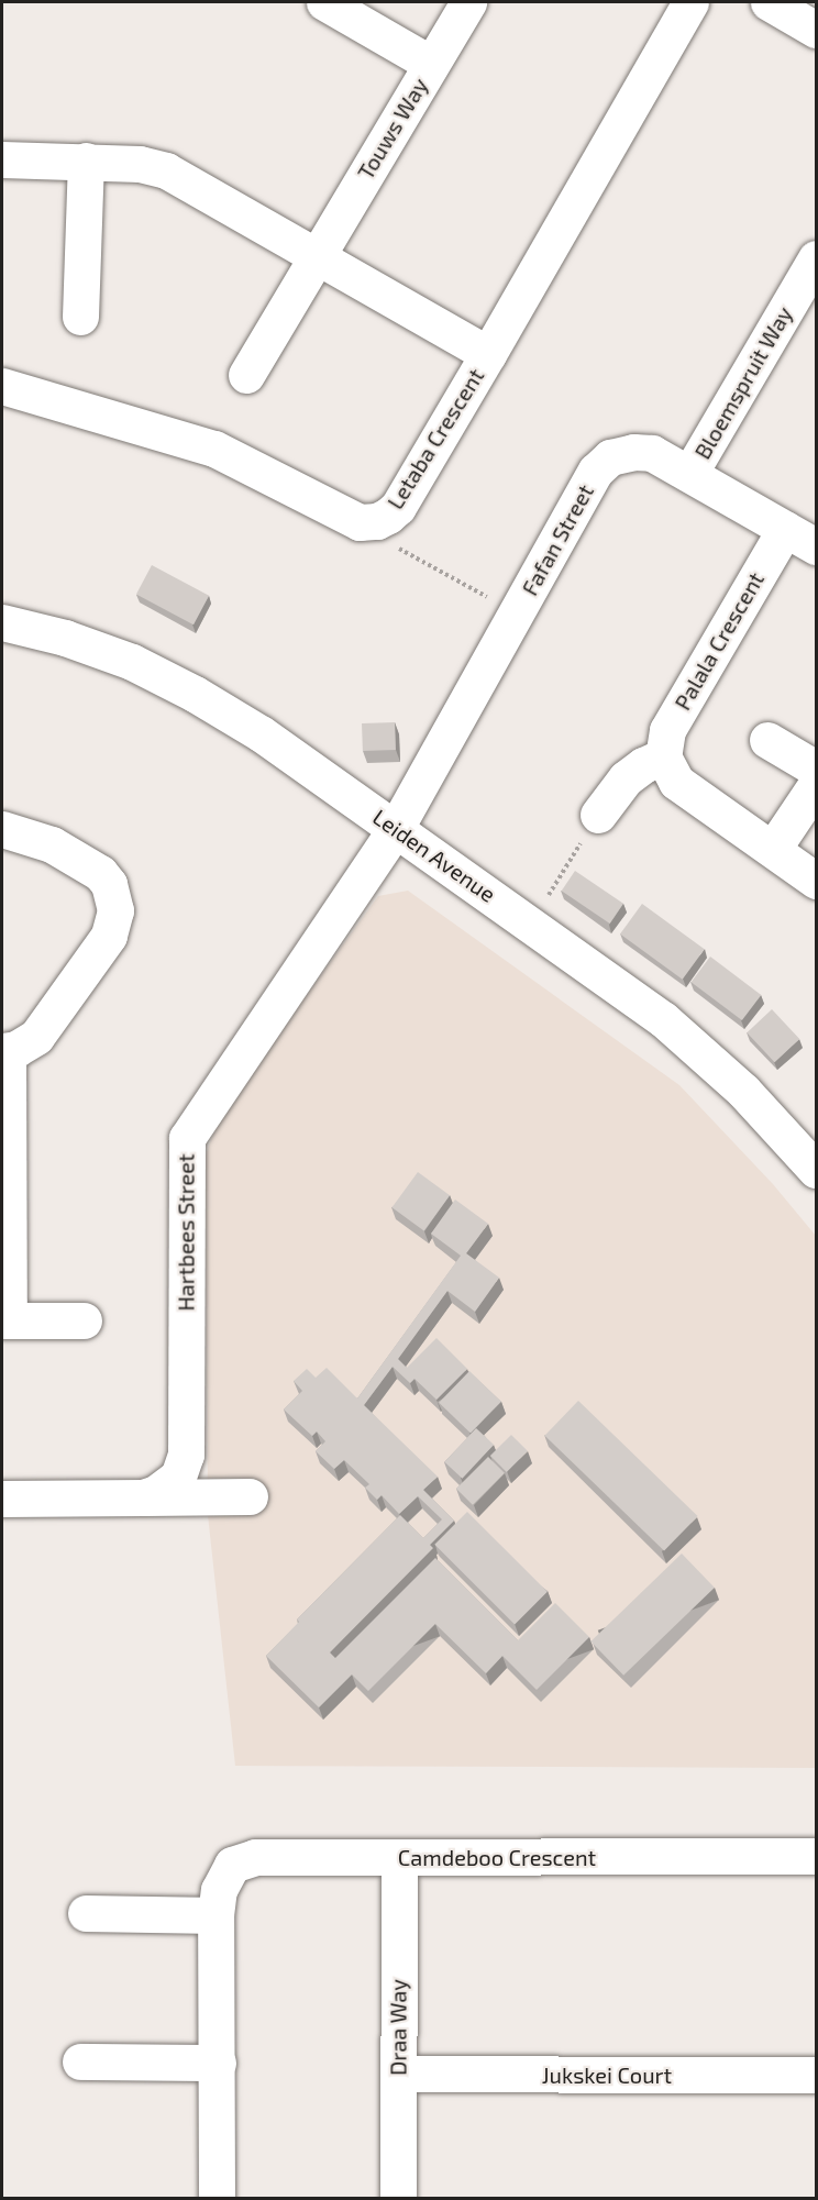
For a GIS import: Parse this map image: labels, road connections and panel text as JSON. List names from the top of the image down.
{
  "streets": {
    "street": [
      "Touws Way",
      "Bloemspruit Way",
      "Letaba Crescent",
      "Fafan Street",
      "Palala Crescent",
      "Leiden Avenue",
      "Hartbees Street",
      "Camdeboo Crescent",
      "Draa Way",
      "Jukskei Court"
    ]
  },
  "crossings": [
    ["Bloemspruit Way", "Fafan Street"],
    ["Fafan Street", "Palala Crescent"],
    ["Fafan Street", "Leiden Avenue"],
    ["Fafan Street", "Hartbees Street"],
    ["Leiden Avenue", "Hartbees Street"],
    ["Camdeboo Crescent", "Draa Way"],
    ["Draa Way", "Jukskei Court"]
  ]
}
